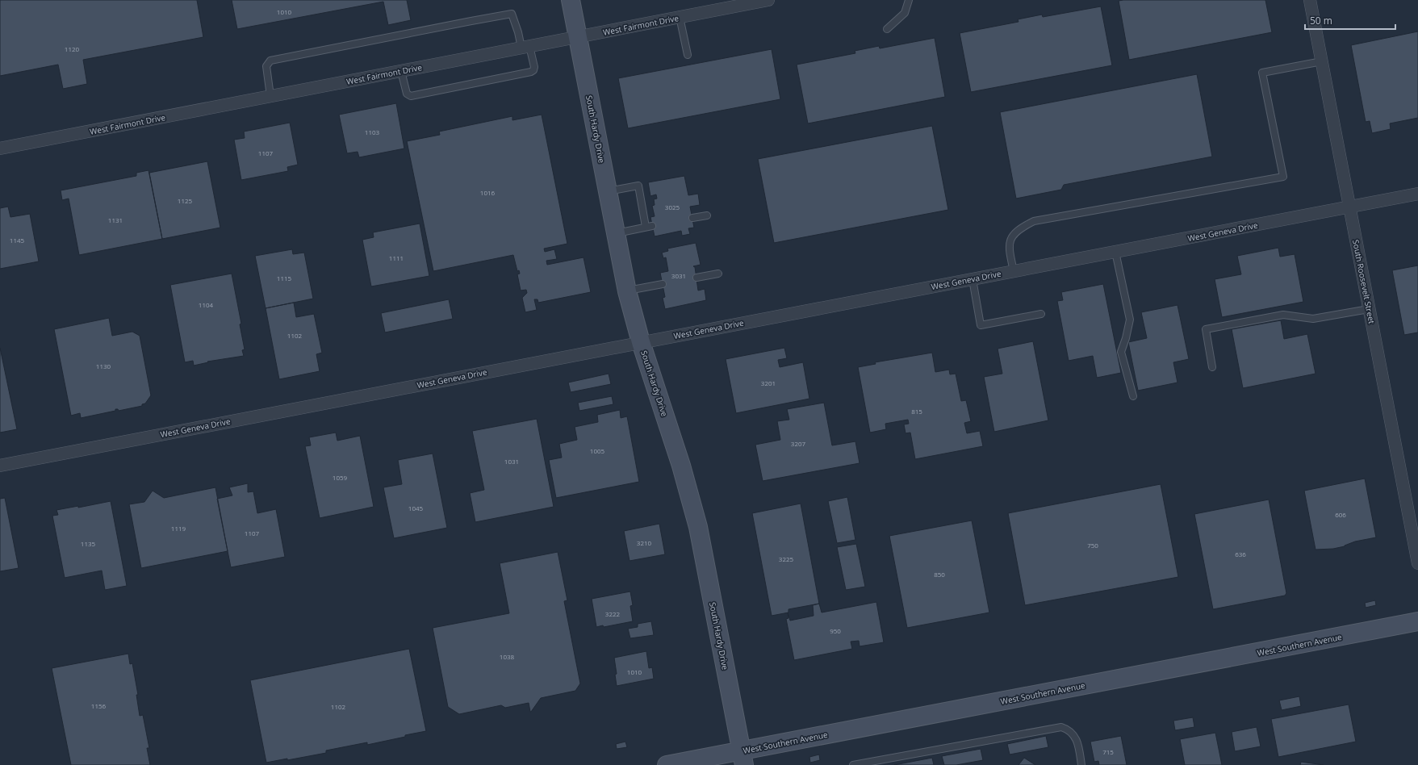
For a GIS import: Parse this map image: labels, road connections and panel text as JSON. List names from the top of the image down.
{
  "streets": {
    "street": [
      "West Fairmont Drive",
      "South Hardy Drive",
      "West Geneva Drive",
      "South Roosevelt Street",
      "West Southern Avenue"
    ]
  },
  "crossings": [
    ["West Fairmont Drive", "South Hardy Drive"],
    ["South Hardy Drive", "West Geneva Drive"],
    ["South Hardy Drive", "West Southern Avenue"],
    ["West Geneva Drive", "South Roosevelt Street"]
  ],
  "house_numbers": [
    "1010",
    "1120",
    "1103",
    "1107",
    "1016",
    "1125",
    "3025",
    "1131",
    "1145",
    "1111",
    "3031",
    "1115",
    "1104",
    "1102",
    "1130",
    "3201",
    "815",
    "3207",
    "1005",
    "1031",
    "1059",
    "1045",
    "606",
    "1119",
    "1107",
    "3210",
    "1135",
    "750",
    "636",
    "3225",
    "850",
    "3222",
    "950",
    "1038",
    "1010",
    "1156",
    "1102",
    "715"
  ],
  "scale_bar": "50 m"
}
